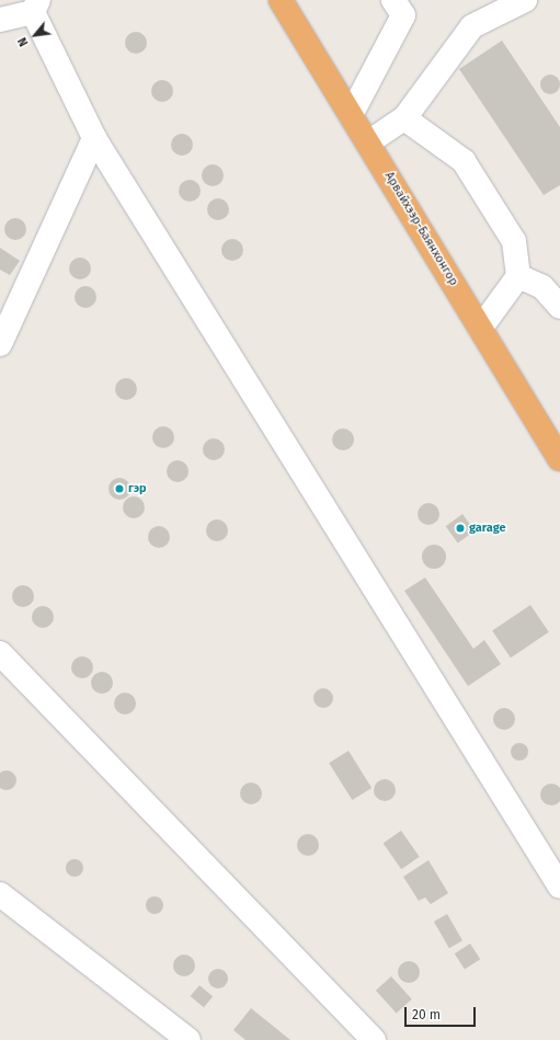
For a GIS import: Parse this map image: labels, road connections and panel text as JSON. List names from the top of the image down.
{
  "streets": {
    "highway": ["Арвайхээр-Баянхонгор"]
  },
  "places": ["гэр", "garage"],
  "scale_bar": "20 m",
  "north": "bottom left"
}
